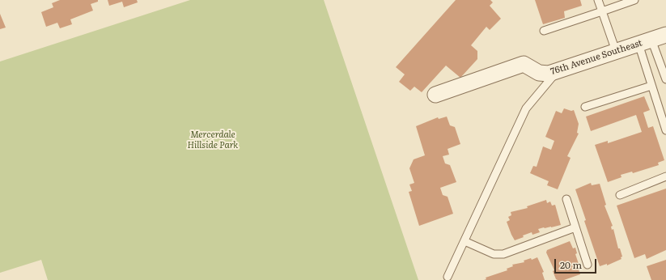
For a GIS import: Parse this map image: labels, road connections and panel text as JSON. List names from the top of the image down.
{
  "streets": {
    "street": ["76th Avenue Southeast"]
  },
  "parks": ["Mercerdale Hillside Park"],
  "scale_bar": "20 m"
}
